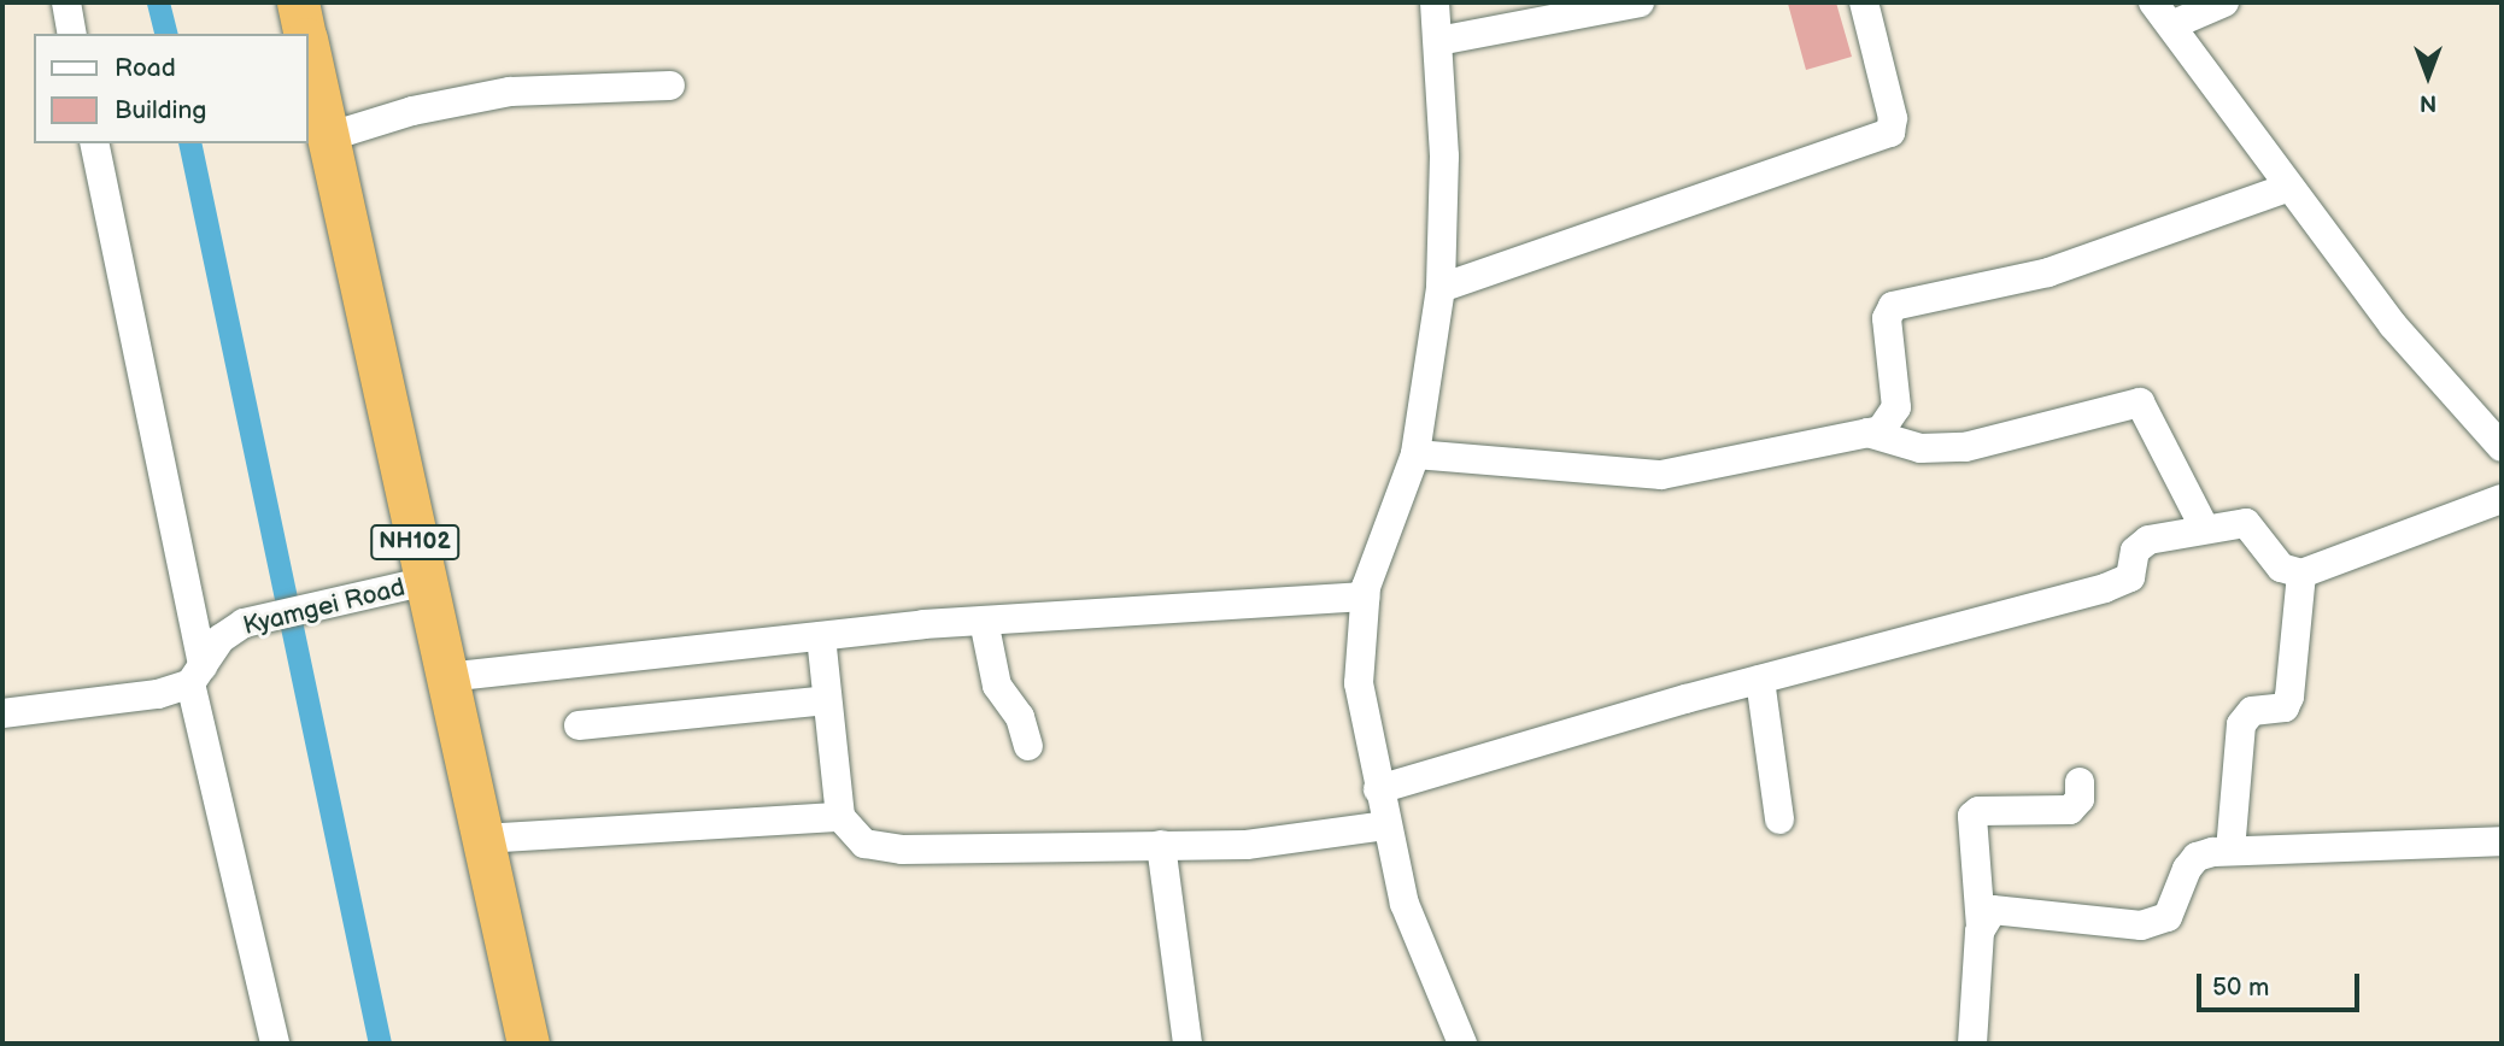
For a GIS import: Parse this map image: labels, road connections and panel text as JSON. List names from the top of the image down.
{
  "streets": {
    "highway": ["NH102"],
    "street": ["Kyamgei Road"]
  },
  "crossings": [
    ["NH102", "Kyamgei Road"]
  ],
  "legend": ["Road", "Building"],
  "scale_bar": "50 m",
  "north": "bottom"
}
